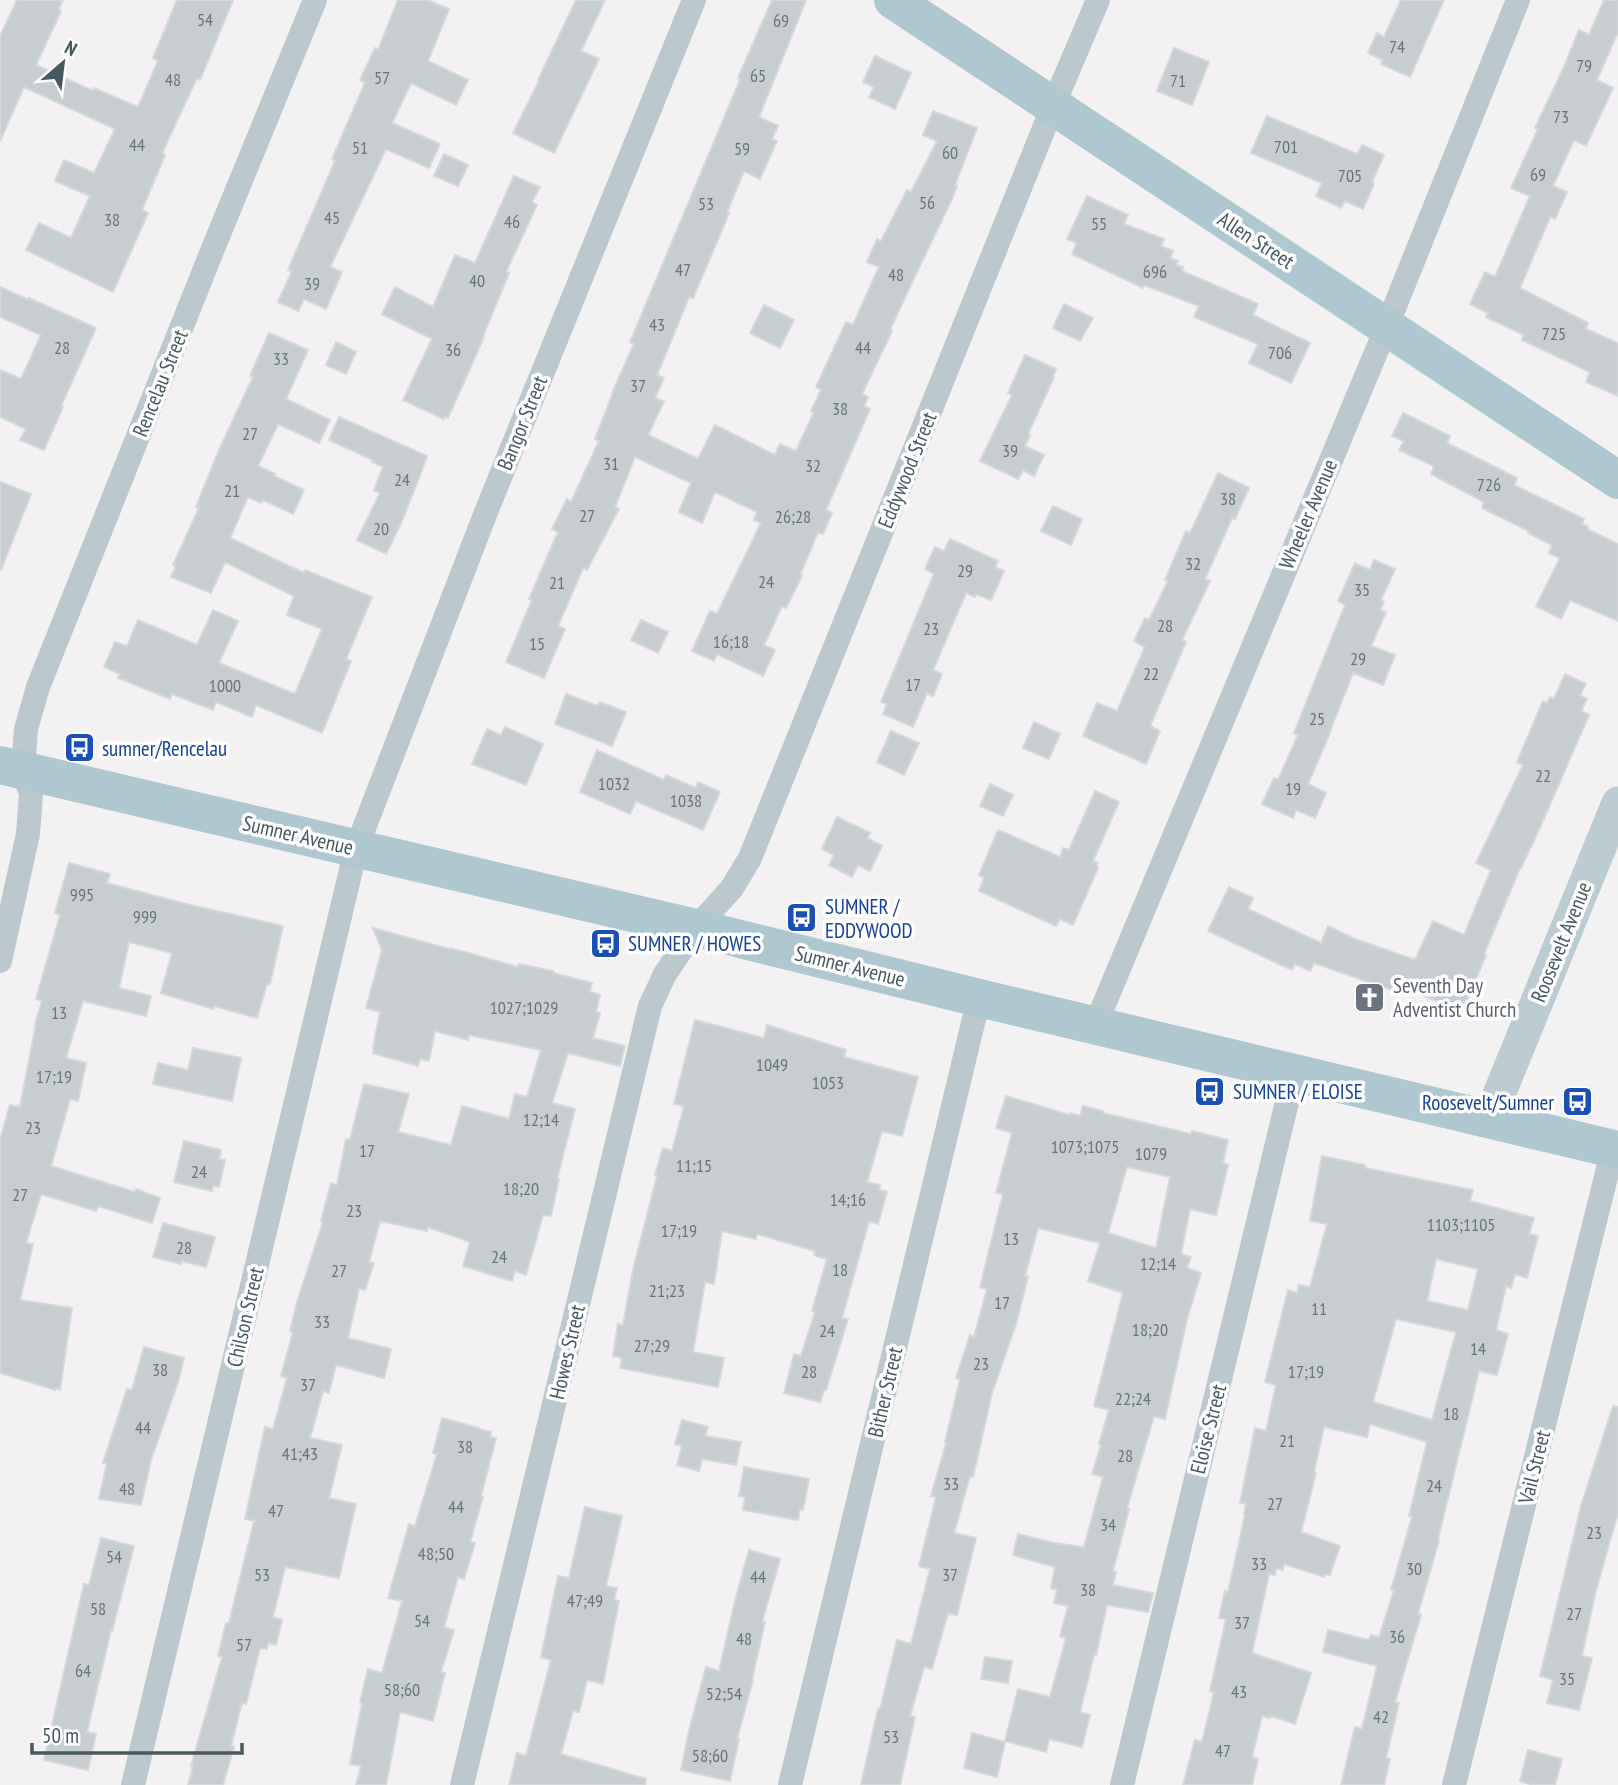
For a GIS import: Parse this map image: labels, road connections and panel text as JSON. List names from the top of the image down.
{
  "streets": {
    "main road": ["Allen Street", "Sumner Avenue"],
    "street": [
      "Rencelau Street",
      "Bangor Street",
      "Eddywood Street",
      "Wheeler Avenue",
      "Roosevelt Avenue",
      "Chilson Street",
      "Howes Street",
      "Bither Street",
      "Eloise Street",
      "Vail Street"
    ]
  },
  "crossings": [
    ["Allen Street", "Eddywood Street"],
    ["Allen Street", "Wheeler Avenue"],
    ["Rencelau Street", "Sumner Avenue"],
    ["Bangor Street", "Sumner Avenue"],
    ["Bangor Street", "Chilson Street"],
    ["Eddywood Street", "Sumner Avenue"],
    ["Eddywood Street", "Howes Street"],
    ["Wheeler Avenue", "Sumner Avenue"],
    ["Sumner Avenue", "Roosevelt Avenue"],
    ["Sumner Avenue", "Chilson Street"],
    ["Sumner Avenue", "Howes Street"],
    ["Sumner Avenue", "Bither Street"],
    ["Sumner Avenue", "Eloise Street"],
    ["Sumner Avenue", "Vail Street"]
  ],
  "places": {
    "bus stop": [
      "sumner/Rencelau",
      "SUMNER / EDDYWOOD",
      "SUMNER / HOWES",
      "SUMNER / ELOISE",
      "Roosevelt/Sumner"
    ],
    "church": ["Seventh Day Adventist Church"]
  },
  "house_numbers": [
    "54",
    "69",
    "74",
    "79",
    "65",
    "57",
    "48",
    "71",
    "73",
    "44",
    "701",
    "51",
    "59",
    "60",
    "69",
    "705",
    "56",
    "53",
    "45",
    "38",
    "46",
    "55",
    "47",
    "696",
    "48",
    "40",
    "39",
    "43",
    "725",
    "28",
    "44",
    "36",
    "706",
    "33",
    "37",
    "38",
    "27",
    "39",
    "31",
    "32",
    "24",
    "726",
    "21",
    "38",
    "27",
    "26;28",
    "20",
    "32",
    "29",
    "24",
    "21",
    "35",
    "28",
    "23",
    "16;18",
    "15",
    "29",
    "22",
    "17",
    "1000",
    "25",
    "22",
    "1032",
    "19",
    "1038",
    "995",
    "999",
    "1027;1029",
    "13",
    "1049",
    "17;19",
    "1053",
    "12;14",
    "23",
    "1073;1075",
    "17",
    "1079",
    "11;15",
    "24",
    "18;20",
    "27",
    "14;16",
    "23",
    "1103;1105",
    "17;19",
    "13",
    "28",
    "24",
    "12;14",
    "18",
    "27",
    "21;23",
    "17",
    "11",
    "33",
    "18;20",
    "24",
    "27;29",
    "14",
    "23",
    "38",
    "28",
    "17;19",
    "37",
    "22;24",
    "18",
    "44",
    "21",
    "38",
    "41;43",
    "28",
    "33",
    "24",
    "48",
    "27",
    "44",
    "47",
    "34",
    "23",
    "48;50",
    "54",
    "33",
    "30",
    "53",
    "37",
    "44",
    "38",
    "47;49",
    "58",
    "27",
    "54",
    "37",
    "36",
    "48",
    "57",
    "64",
    "35",
    "58;60",
    "43",
    "52;54",
    "42",
    "53",
    "47",
    "58;60"
  ],
  "scale_bar": "50 m",
  "north": "top right"
}
